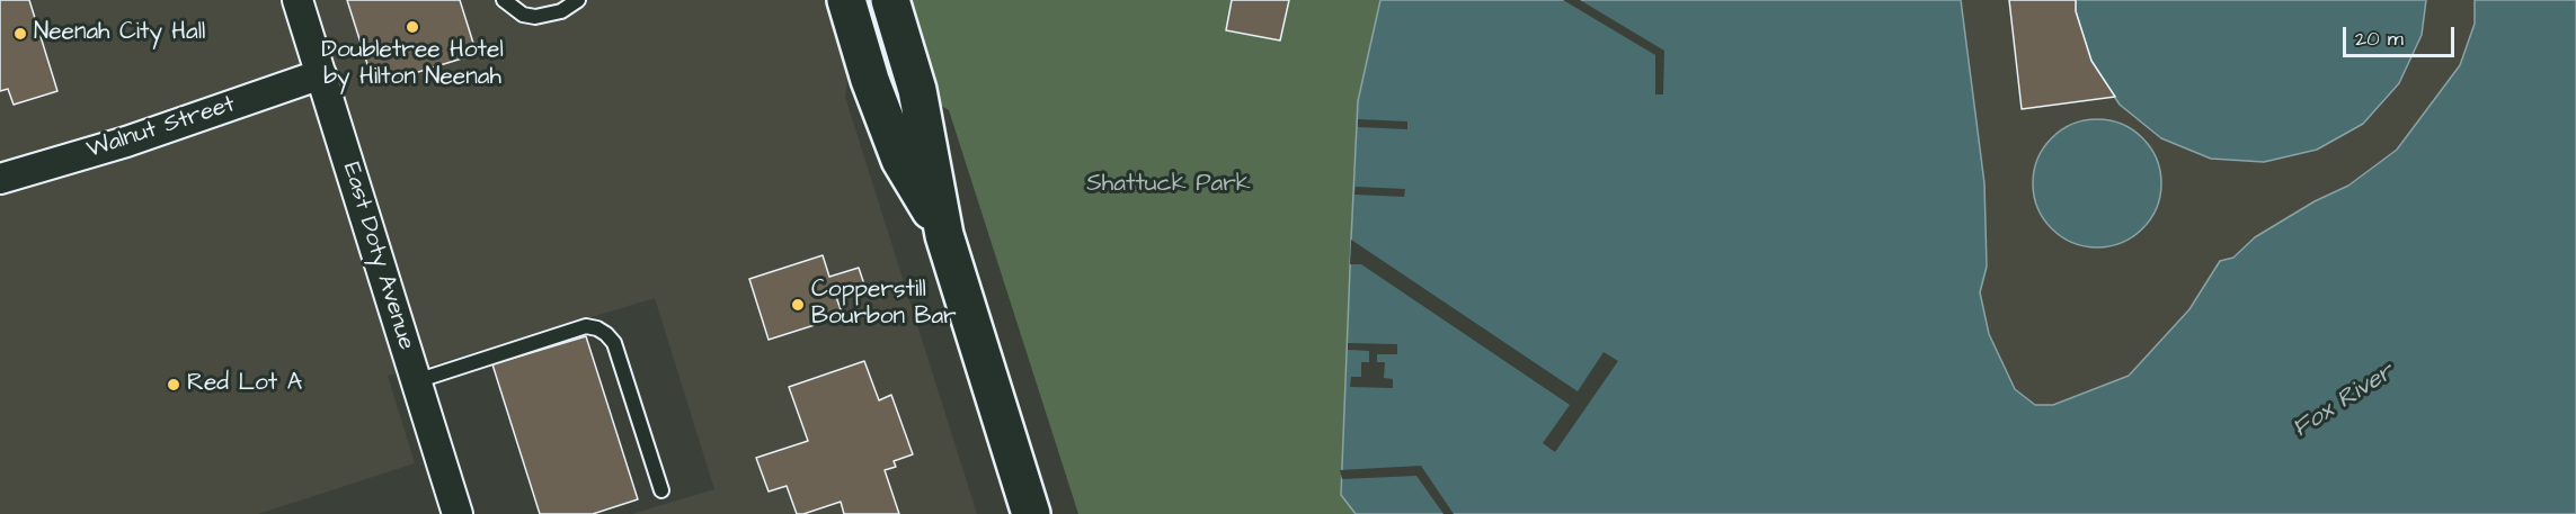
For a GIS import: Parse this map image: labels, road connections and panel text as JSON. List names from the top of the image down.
{
  "streets": {
    "street": ["Walnut Street", "East Doty Avenue"]
  },
  "crossings": [
    ["Walnut Street", "East Doty Avenue"]
  ],
  "water": ["Fox River"],
  "parks": ["Shattuck Park"],
  "places": [
    "Doubletree Hotel by Hilton Neenah",
    "Neenah City Hall",
    "Copperstill Bourbon Bar",
    "Red Lot A"
  ],
  "scale_bar": "20 m"
}
